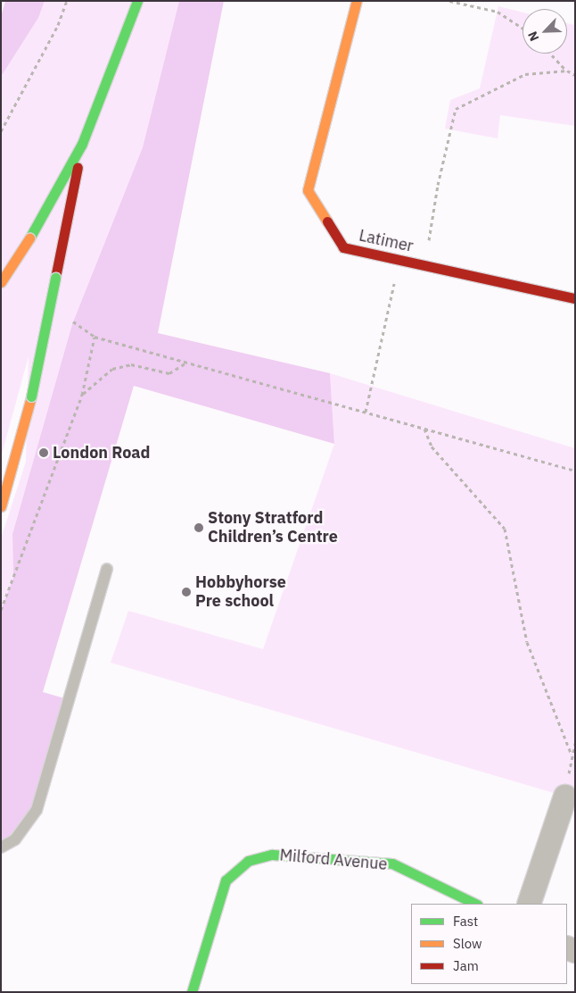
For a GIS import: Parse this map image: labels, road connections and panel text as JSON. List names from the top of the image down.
{
  "streets": {
    "street": ["Latimer", "Milford Avenue"]
  },
  "places": ["London Road", "Stony Stratford Children’s Centre", "Hobbyhorse Pre school"],
  "legend": ["Fast", "Slow", "Jam"],
  "north": "bottom left"
}
